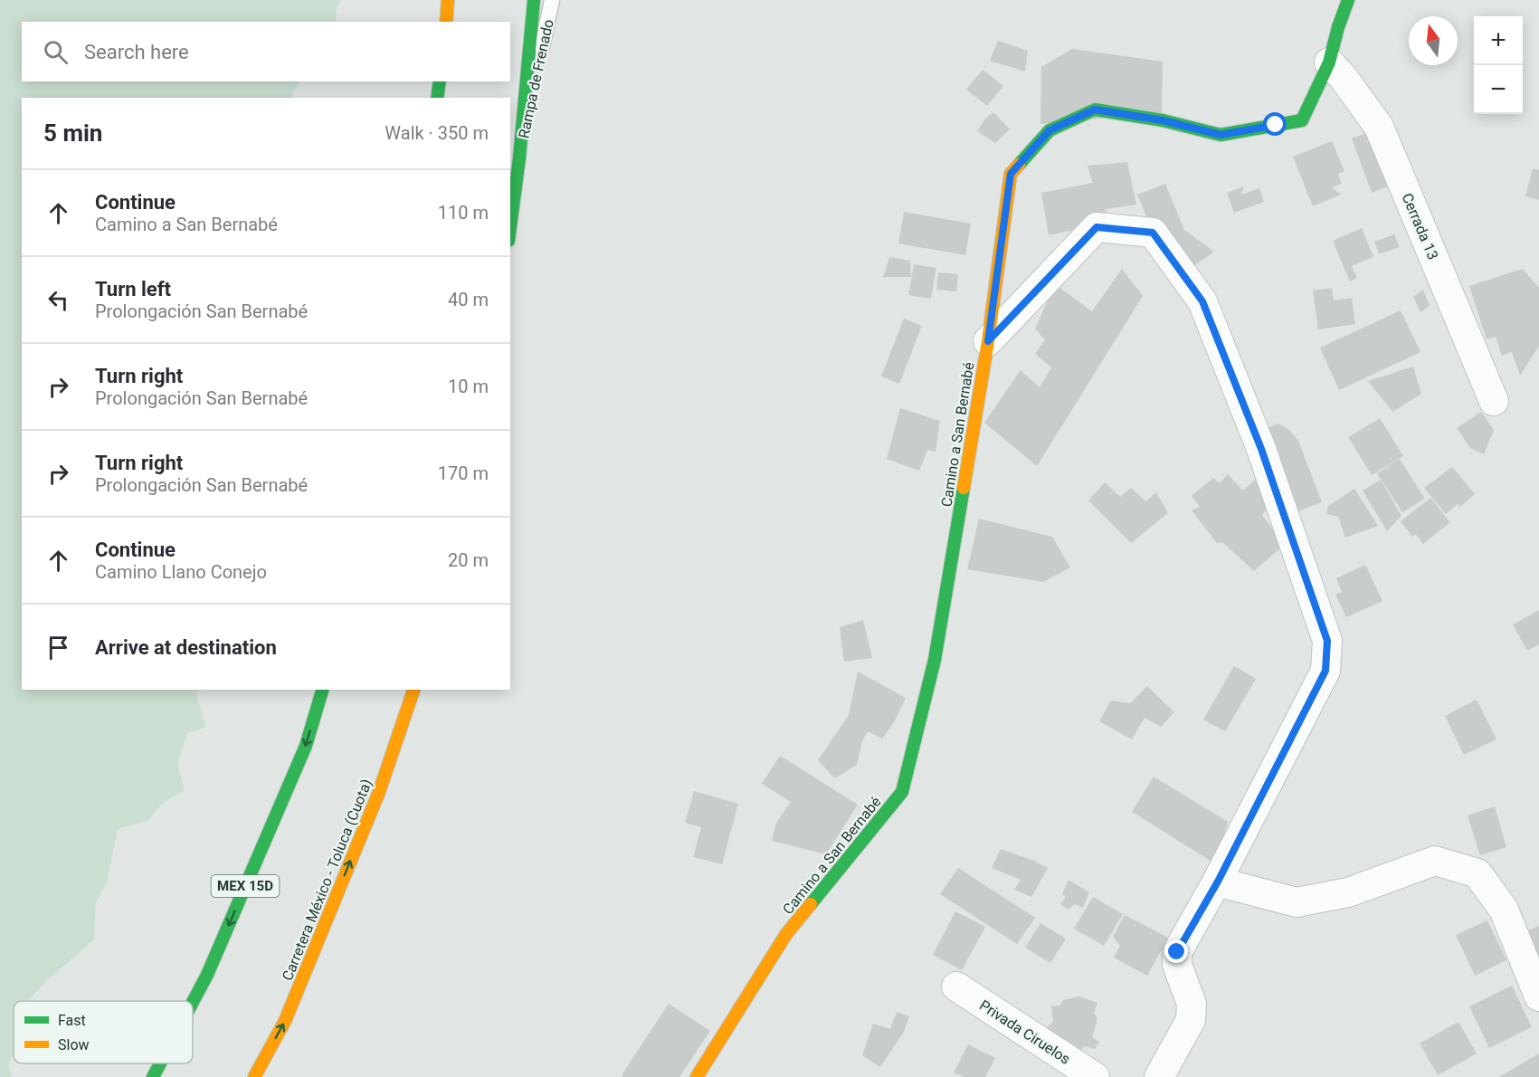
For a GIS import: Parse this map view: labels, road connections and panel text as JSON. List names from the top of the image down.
{
  "streets": {
    "main road": ["Camino a San Bernabé", "Carretera México - Toluca (Cuota)", "MEX 15D"],
    "street": ["Cerrada 13", "Privada Ciruelos"],
    "lane": ["Rampa de Frenado"]
  },
  "crossings": [
    ["Cerrada 13", "Camino a San Bernabé"]
  ],
  "legend": ["Fast", "Slow"],
  "north": "top",
  "page": {
    "map_buttons": ["+", "−"],
    "search": "Search here",
    "heading": ["5 min", "Walk · 350 m"],
    "list": [
      ["Continue", "Camino a San Bernabé", "110 m"],
      ["Turn left", "Prolongación San Bernabé", "40 m"],
      ["Turn right", "Prolongación San Bernabé", "10 m"],
      ["Turn right", "Prolongación San Bernabé", "170 m"],
      ["Continue", "Camino Llano Conejo", "20 m"],
      "Arrive at destination"
    ]
  }
}
